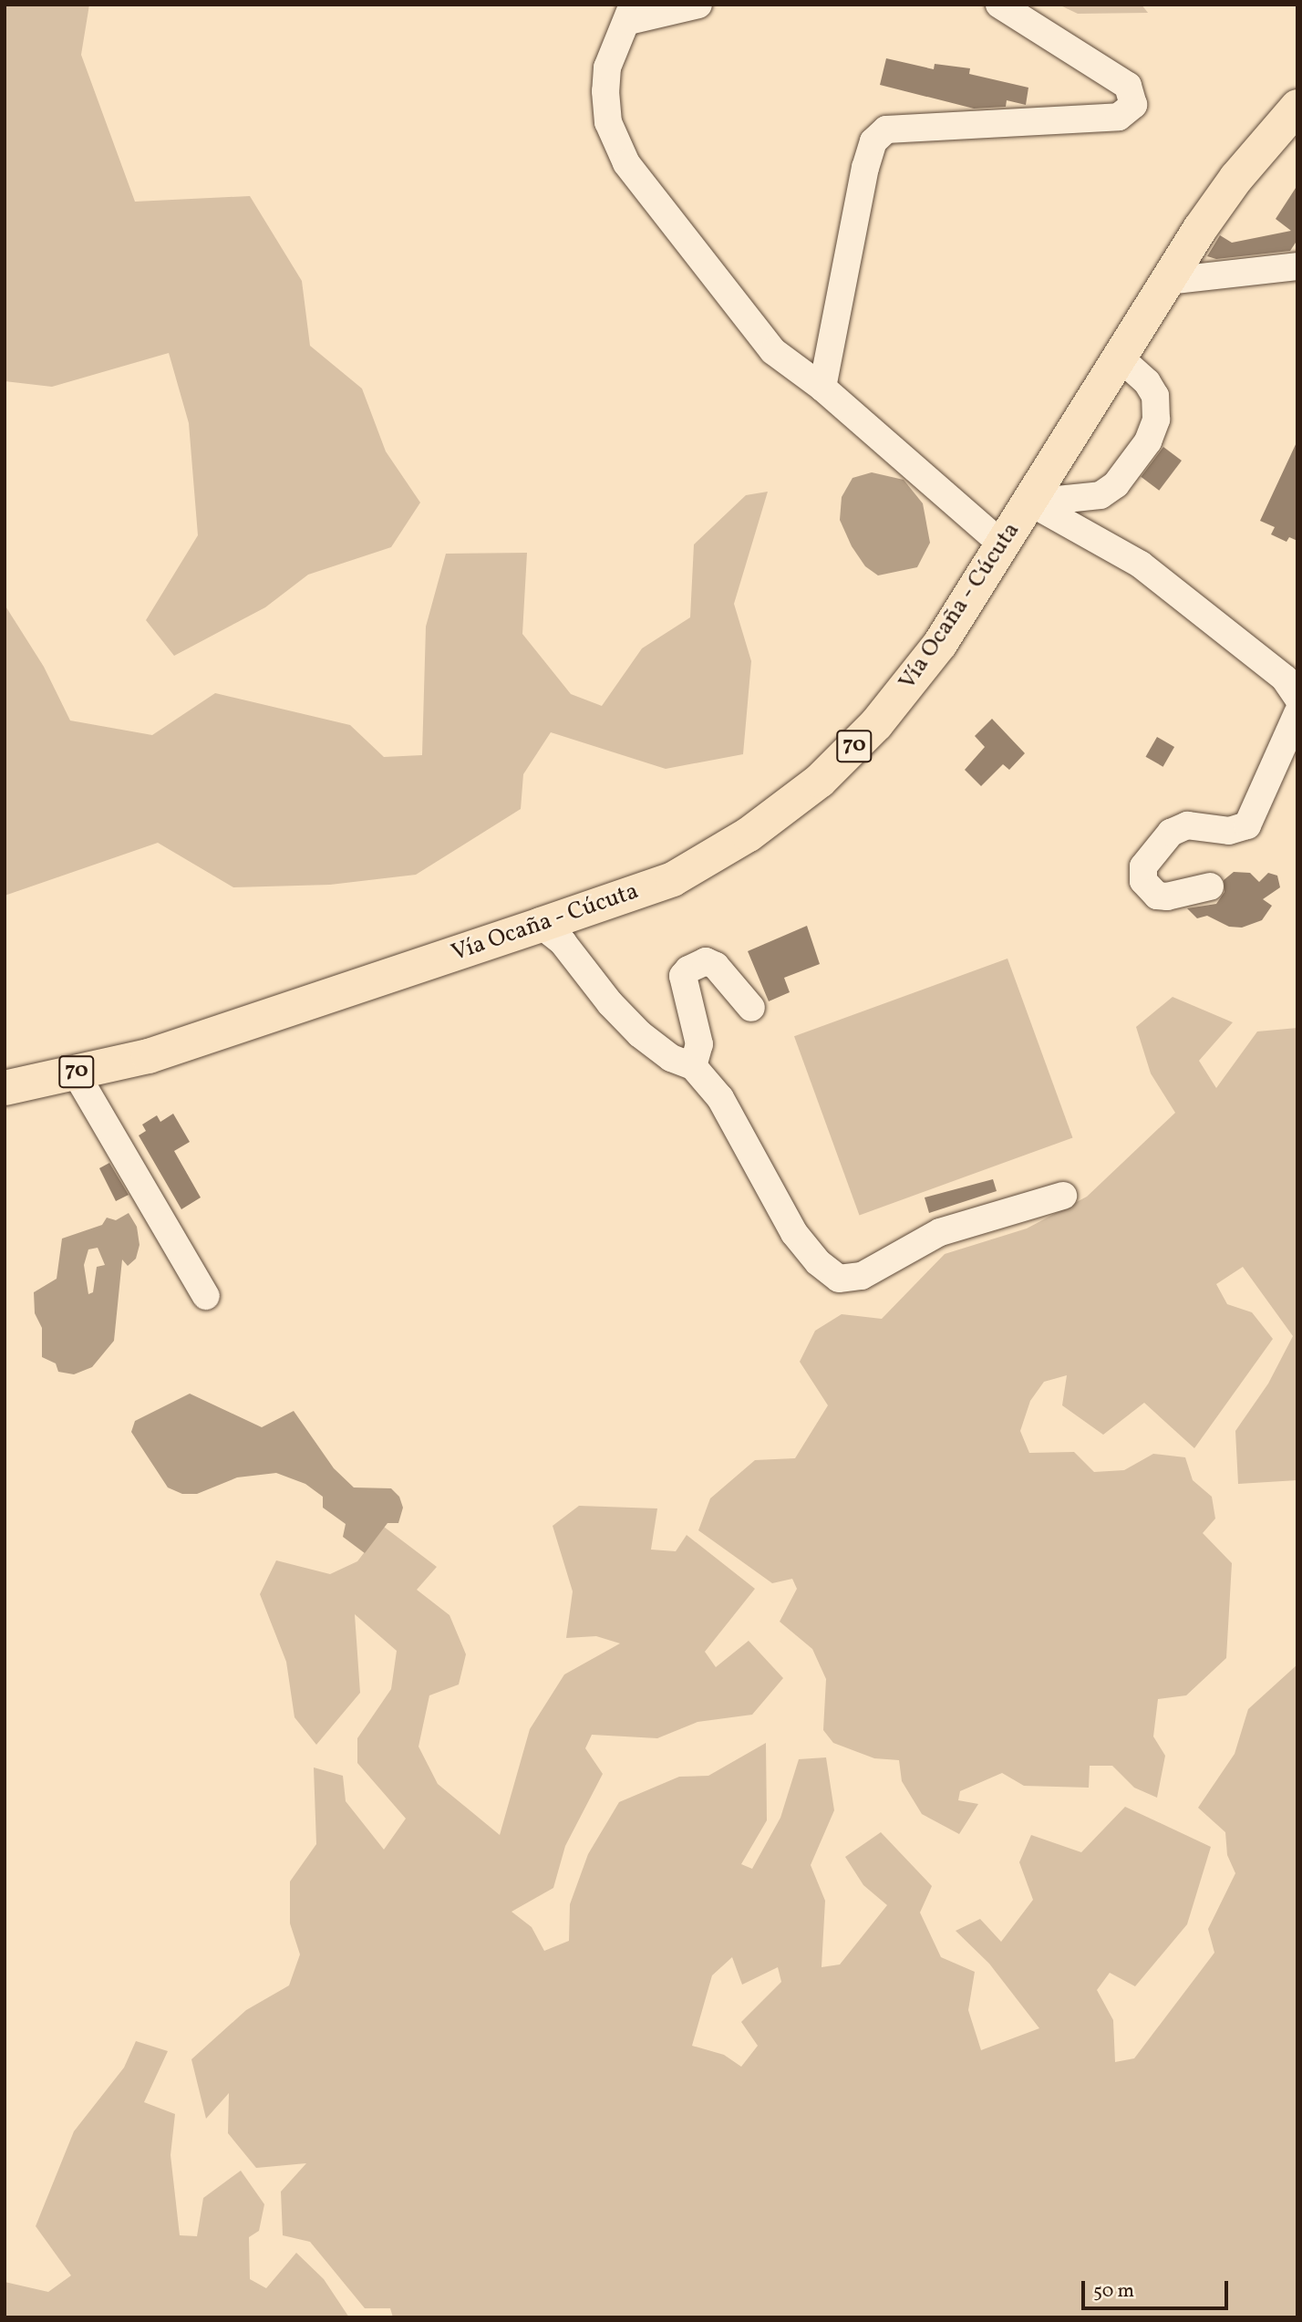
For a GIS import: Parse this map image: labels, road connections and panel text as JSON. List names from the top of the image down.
{
  "streets": {
    "main road": ["Vía Ocaña - Cúcuta", "70"]
  },
  "scale_bar": "50 m"
}
